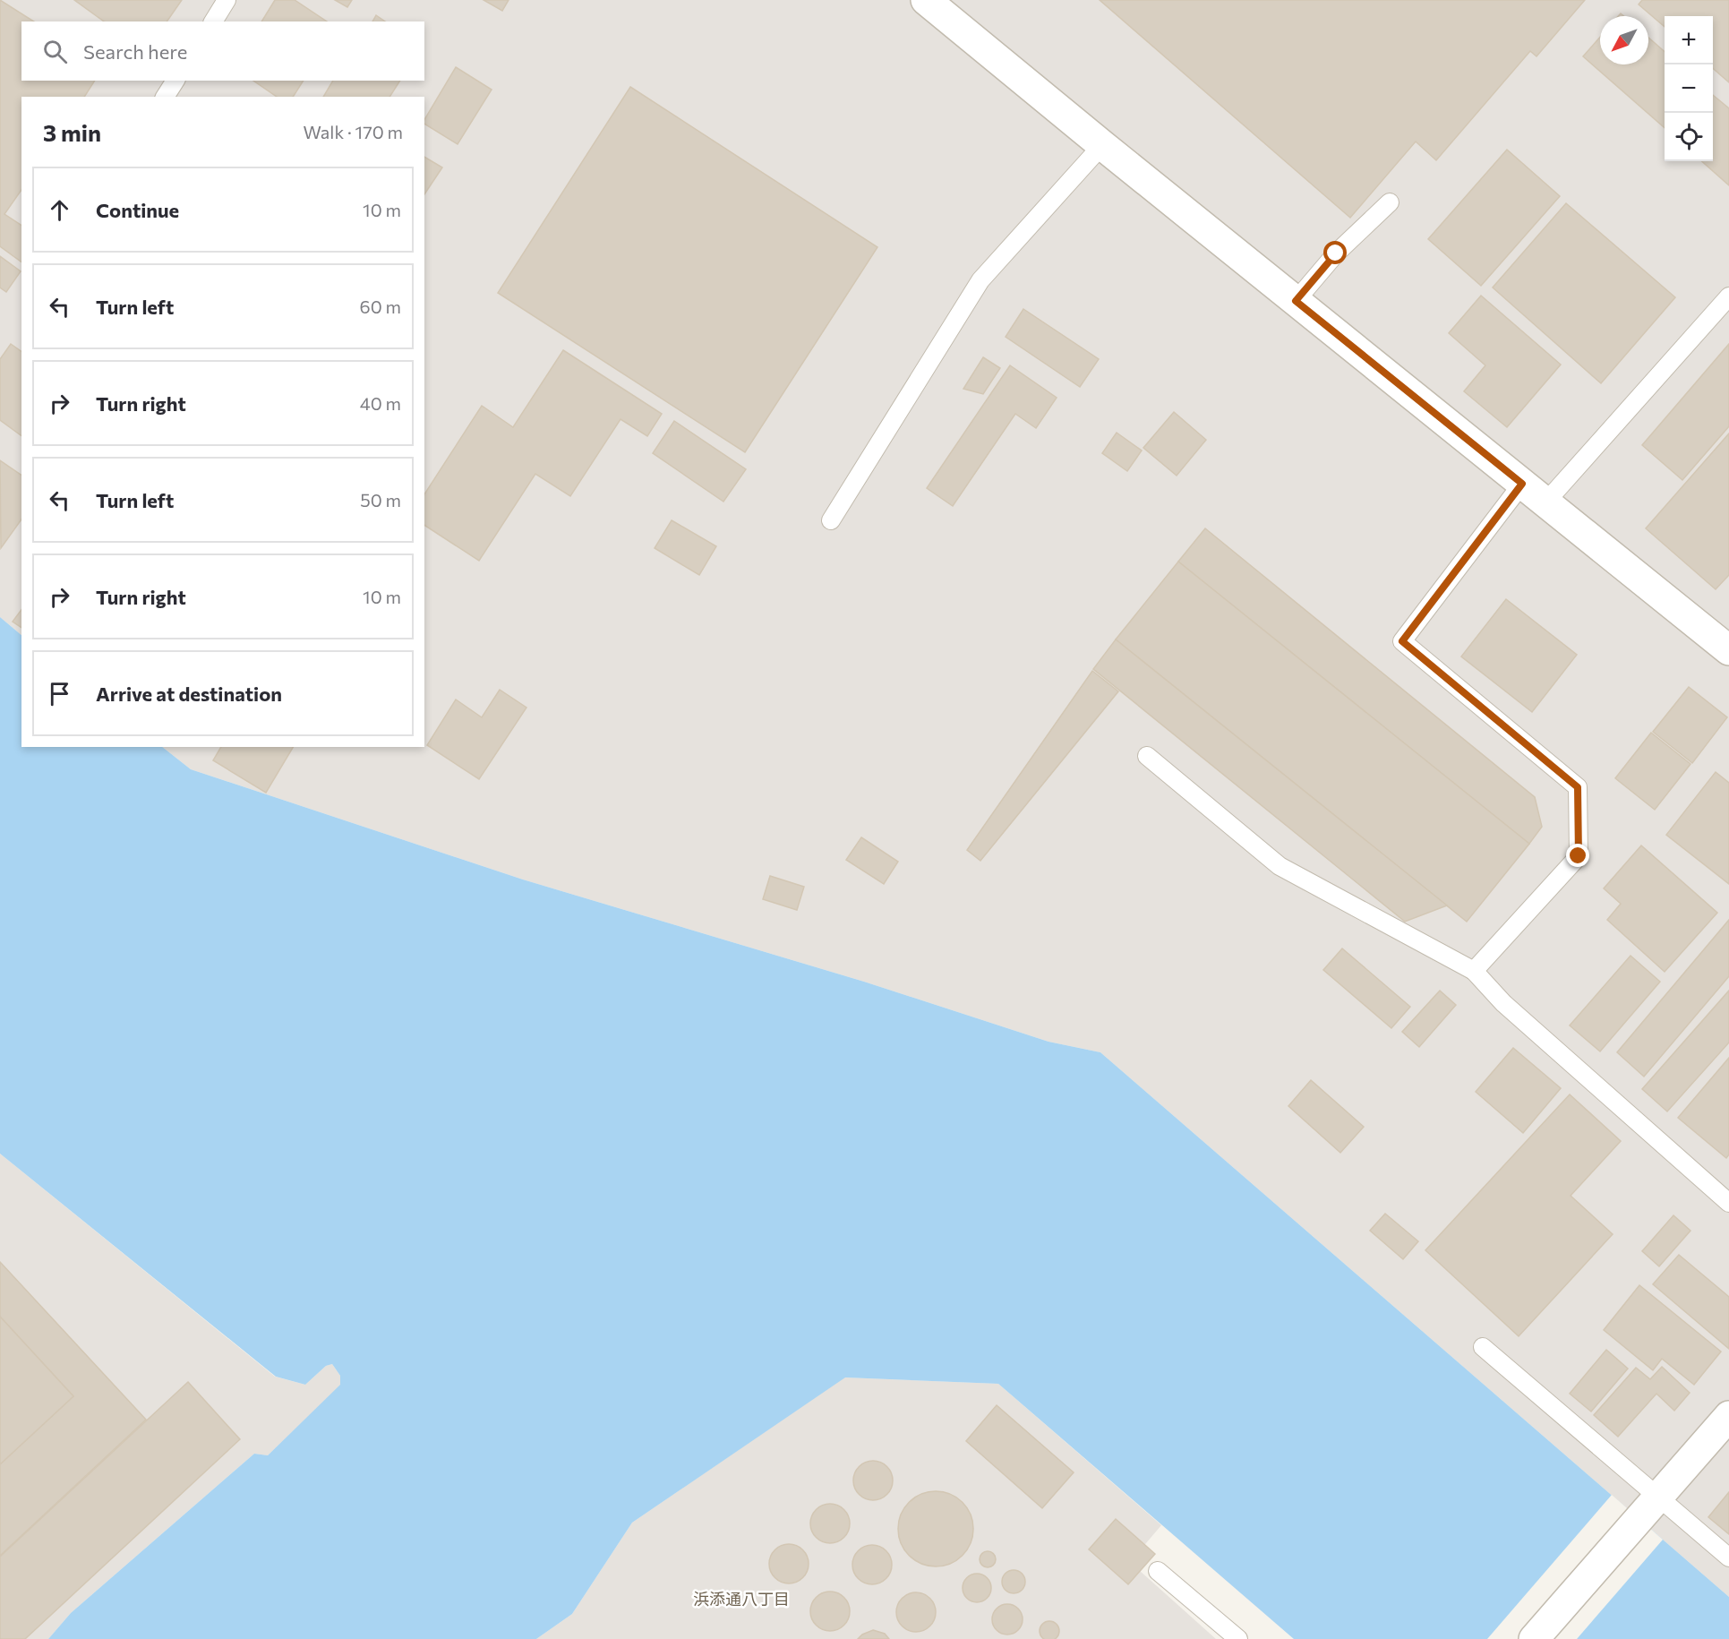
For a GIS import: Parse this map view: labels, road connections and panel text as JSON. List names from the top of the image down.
{
  "districts": ["浜添通八丁目"],
  "north": "bottom left",
  "page": {
    "map_buttons": ["+", "−"],
    "search": "Search here",
    "heading": ["3 min", "Walk · 170 m"],
    "list": [
      ["Continue", "10 m"],
      ["Turn left", "60 m"],
      ["Turn right", "40 m"],
      ["Turn left", "50 m"],
      ["Turn right", "10 m"],
      "Arrive at destination"
    ]
  }
}
